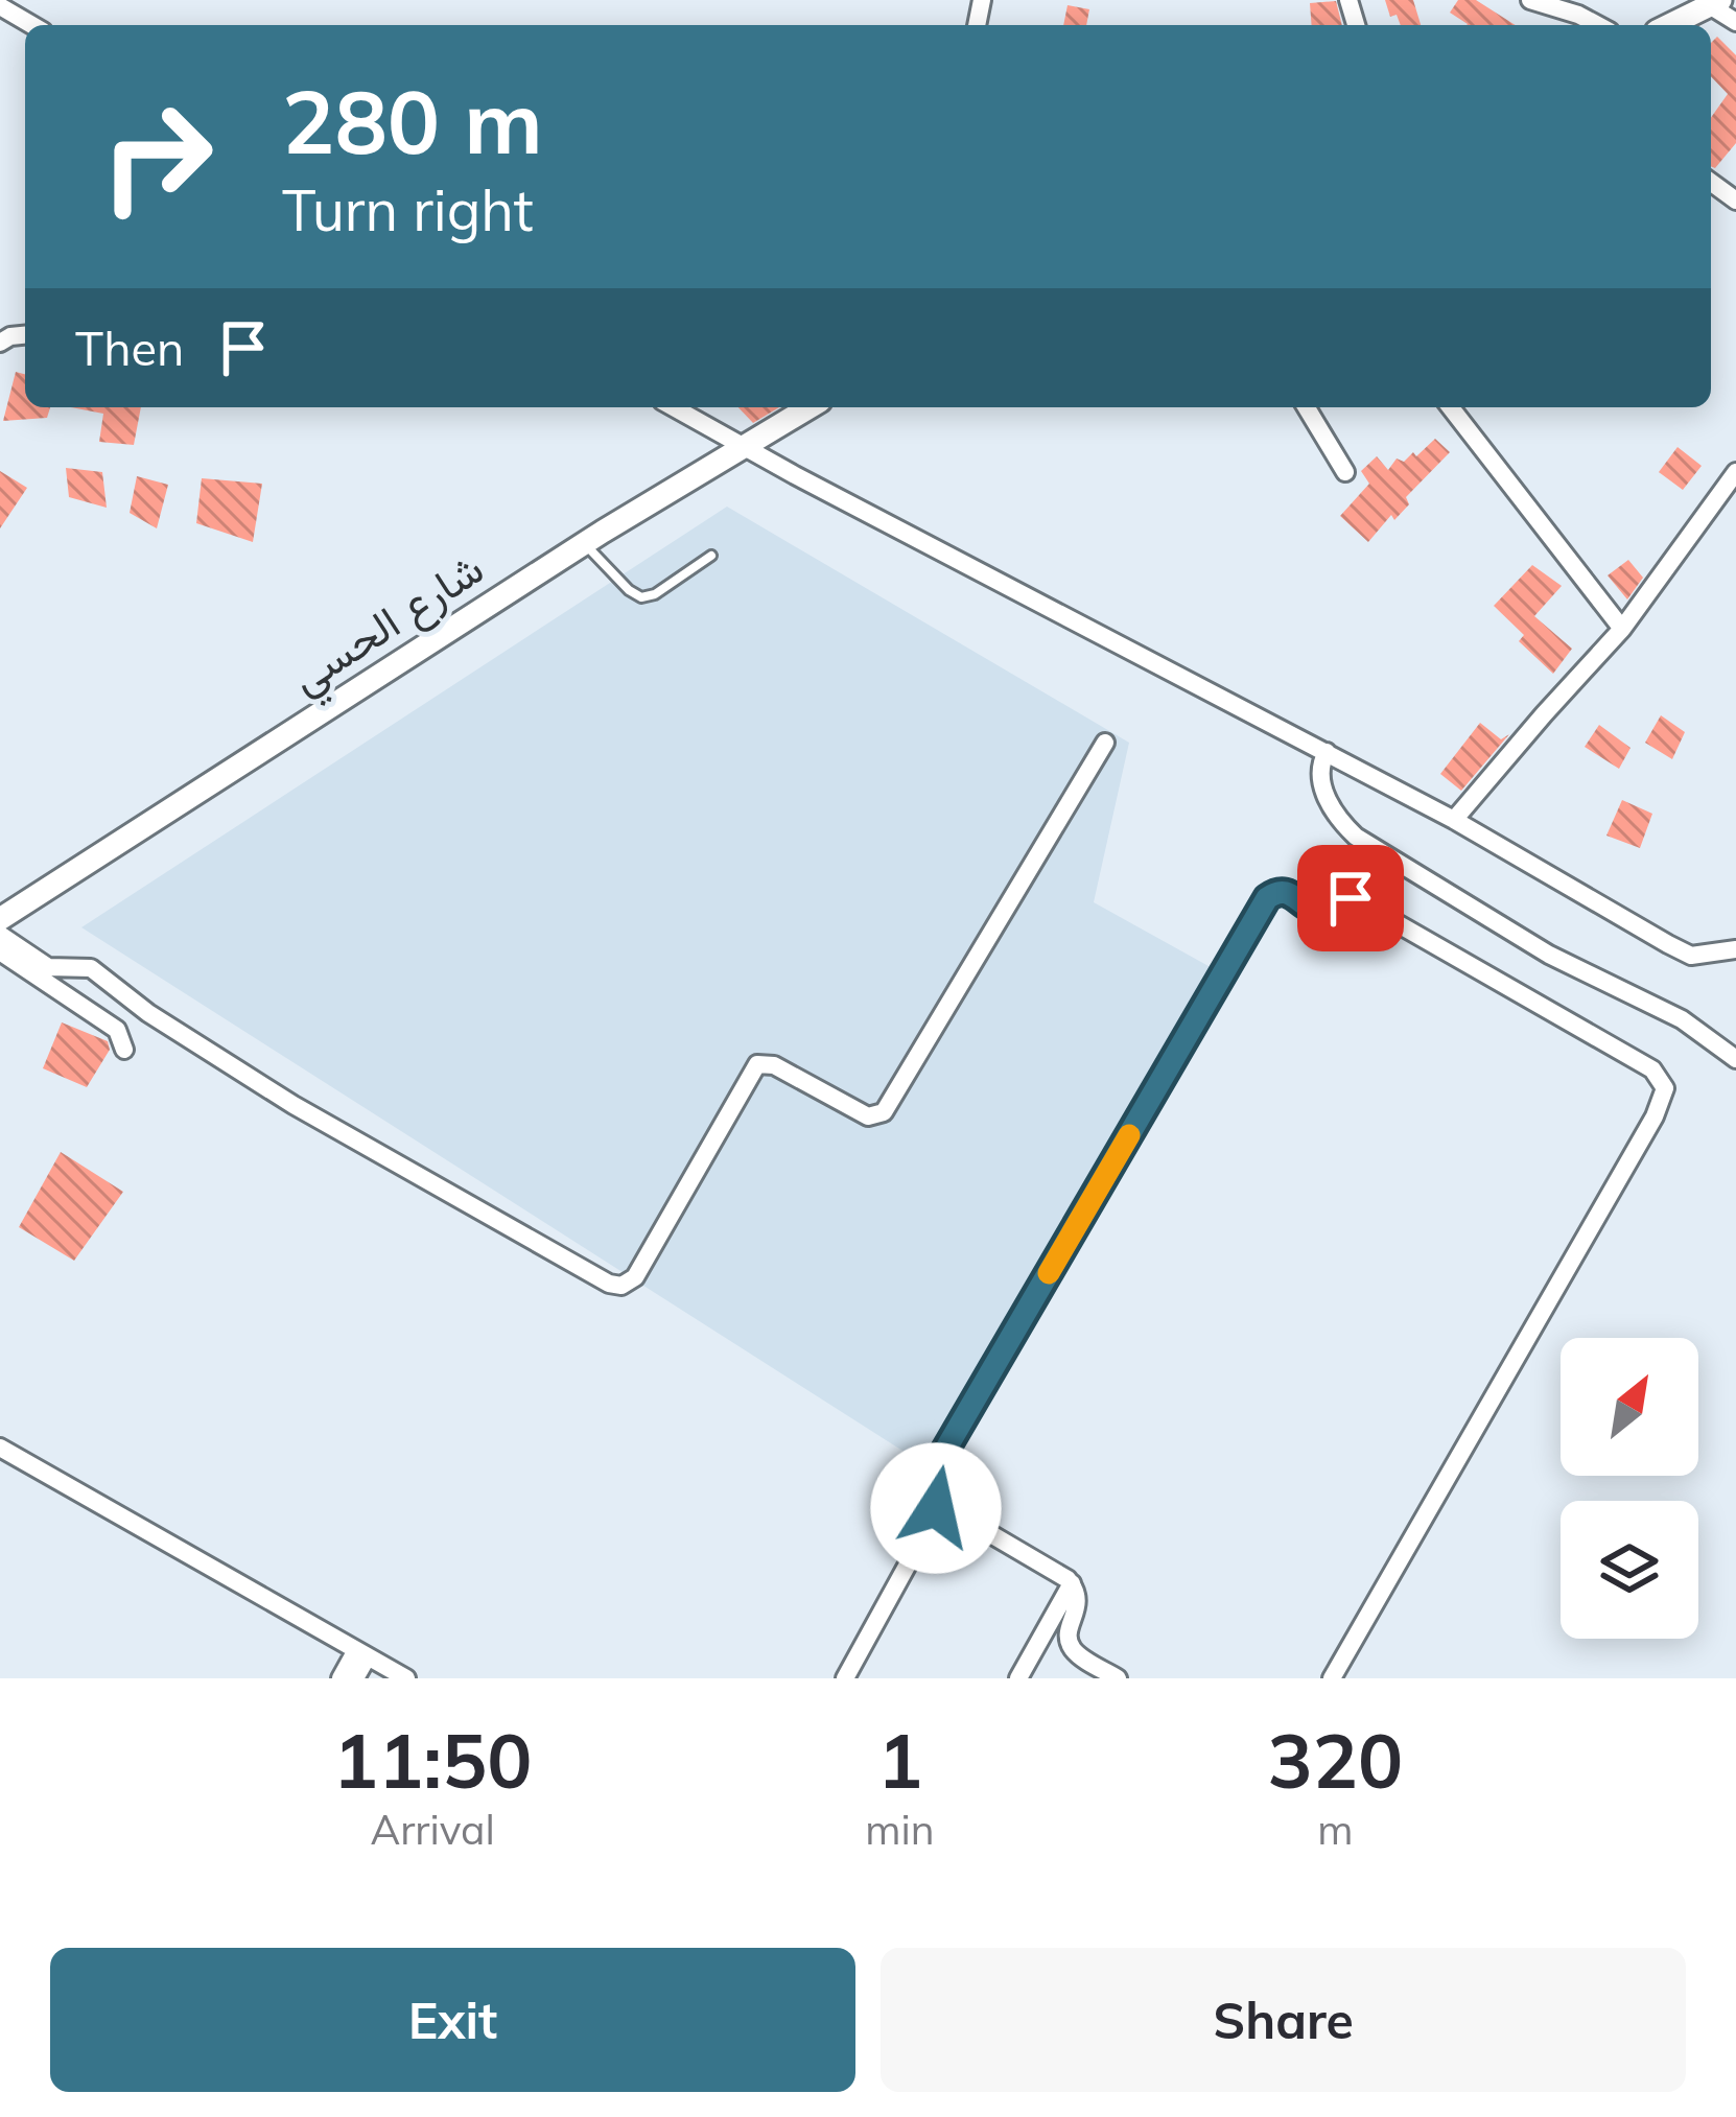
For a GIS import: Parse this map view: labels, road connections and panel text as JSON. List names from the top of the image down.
{
  "streets": {
    "street": ["شارع الحسي"]
  },
  "north": "top right",
  "page": {
    "turn": ["280 m", "Turn right"],
    "then": "Then",
    "eta": [
      "11:50",
      "Arrival",
      "1",
      "min",
      "320",
      "m"
    ],
    "buttons": ["Exit", "Share"]
  }
}
